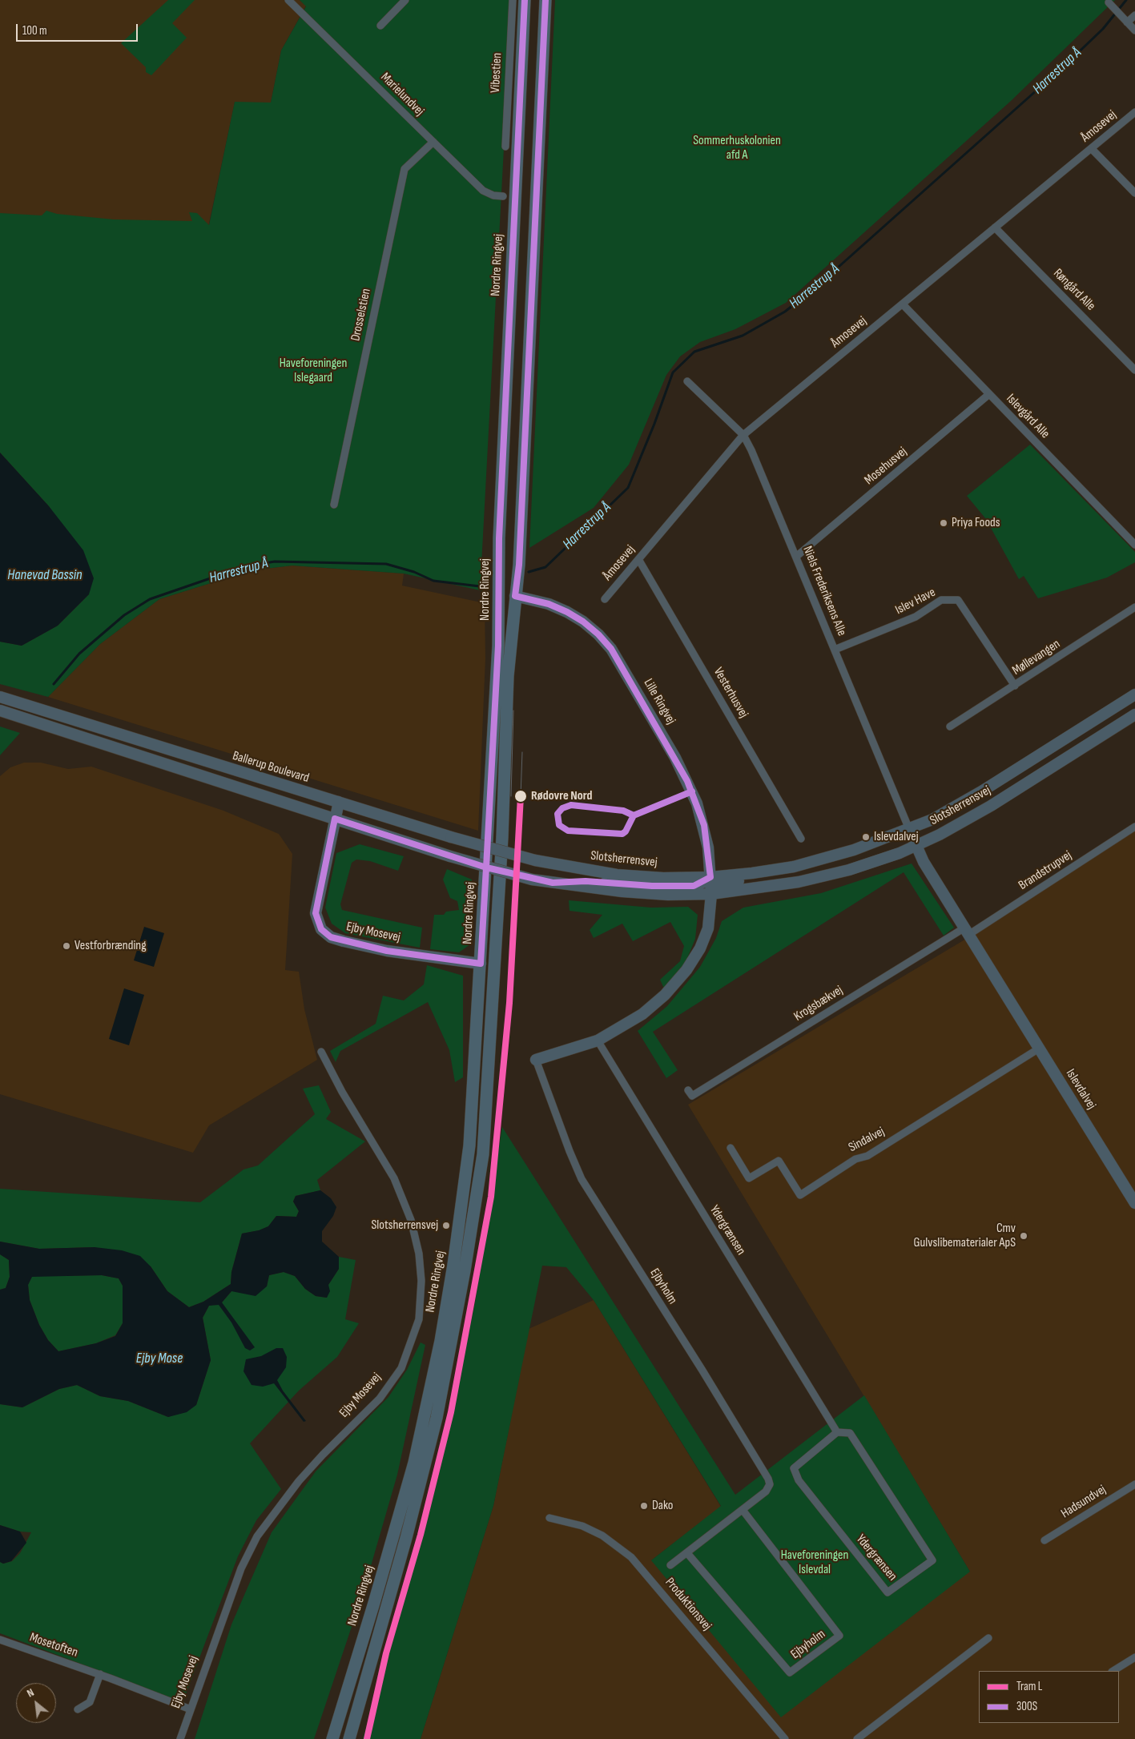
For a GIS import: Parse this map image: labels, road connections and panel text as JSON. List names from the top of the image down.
{
  "streets": {
    "main road": ["Nordre Ringvej"],
    "street": [
      "Vibestien",
      "Marielundvej",
      "Åmosevej",
      "Røngård Alle",
      "Drosselstien",
      "Islevgård Alle",
      "Mosehusvej",
      "Niels Frederiksens Alle",
      "Islev Have",
      "Møllevangen",
      "Vesterhusvej",
      "Lille Ringvej",
      "Ballerup Boulevard",
      "Slotsherrensvej",
      "Brandstrupvej",
      "Ejby Mosevej",
      "Krogsbækvej",
      "Islevdalvej",
      "Sindalvej",
      "Ydergrænsen",
      "Ejbyholm",
      "Hadsundvej",
      "Produktionsvej",
      "Mosetoften"
    ]
  },
  "crossings": [
    ["Marielundvej", "Drosselstien"],
    ["Åmosevej", "Røngård Alle"],
    ["Åmosevej", "Islevgård Alle"],
    ["Åmosevej", "Niels Frederiksens Alle"],
    ["Åmosevej", "Vesterhusvej"],
    ["Nordre Ringvej", "Lille Ringvej"],
    ["Nordre Ringvej", "Ejby Mosevej"],
    ["Islevgård Alle", "Mosehusvej"],
    ["Mosehusvej", "Niels Frederiksens Alle"],
    ["Niels Frederiksens Alle", "Islev Have"],
    ["Niels Frederiksens Alle", "Slotsherrensvej"],
    ["Niels Frederiksens Alle", "Islevdalvej"],
    ["Islev Have", "Møllevangen"],
    ["Lille Ringvej", "Slotsherrensvej"],
    ["Ballerup Boulevard", "Slotsherrensvej"],
    ["Ballerup Boulevard", "Ejby Mosevej"],
    ["Slotsherrensvej", "Ejby Mosevej"],
    ["Slotsherrensvej", "Islevdalvej"],
    ["Brandstrupvej", "Krogsbækvej"],
    ["Brandstrupvej", "Islevdalvej"],
    ["Ejby Mosevej", "Mosetoften"],
    ["Krogsbækvej", "Islevdalvej"],
    ["Islevdalvej", "Sindalvej"]
  ],
  "water": ["Harrestrup Å", "Hanevad Bassin", "Ejby Mose"],
  "parks": ["Sommerhuskolonien afd A", "Haveforeningen Islegaard", "Haveforeningen Islevdal"],
  "places": [
    "Priya Foods",
    "Rødovre Nord",
    "Islevdalvej",
    "Vestforbrænding",
    "Slotsherrensvej",
    "Cmv Gulvslibematerialer ApS",
    "Dako"
  ],
  "lines": ["transit line 300S", "tram line L"],
  "legend": ["Tram L", "300S"],
  "scale_bar": "100 m",
  "north": "top left"
}
